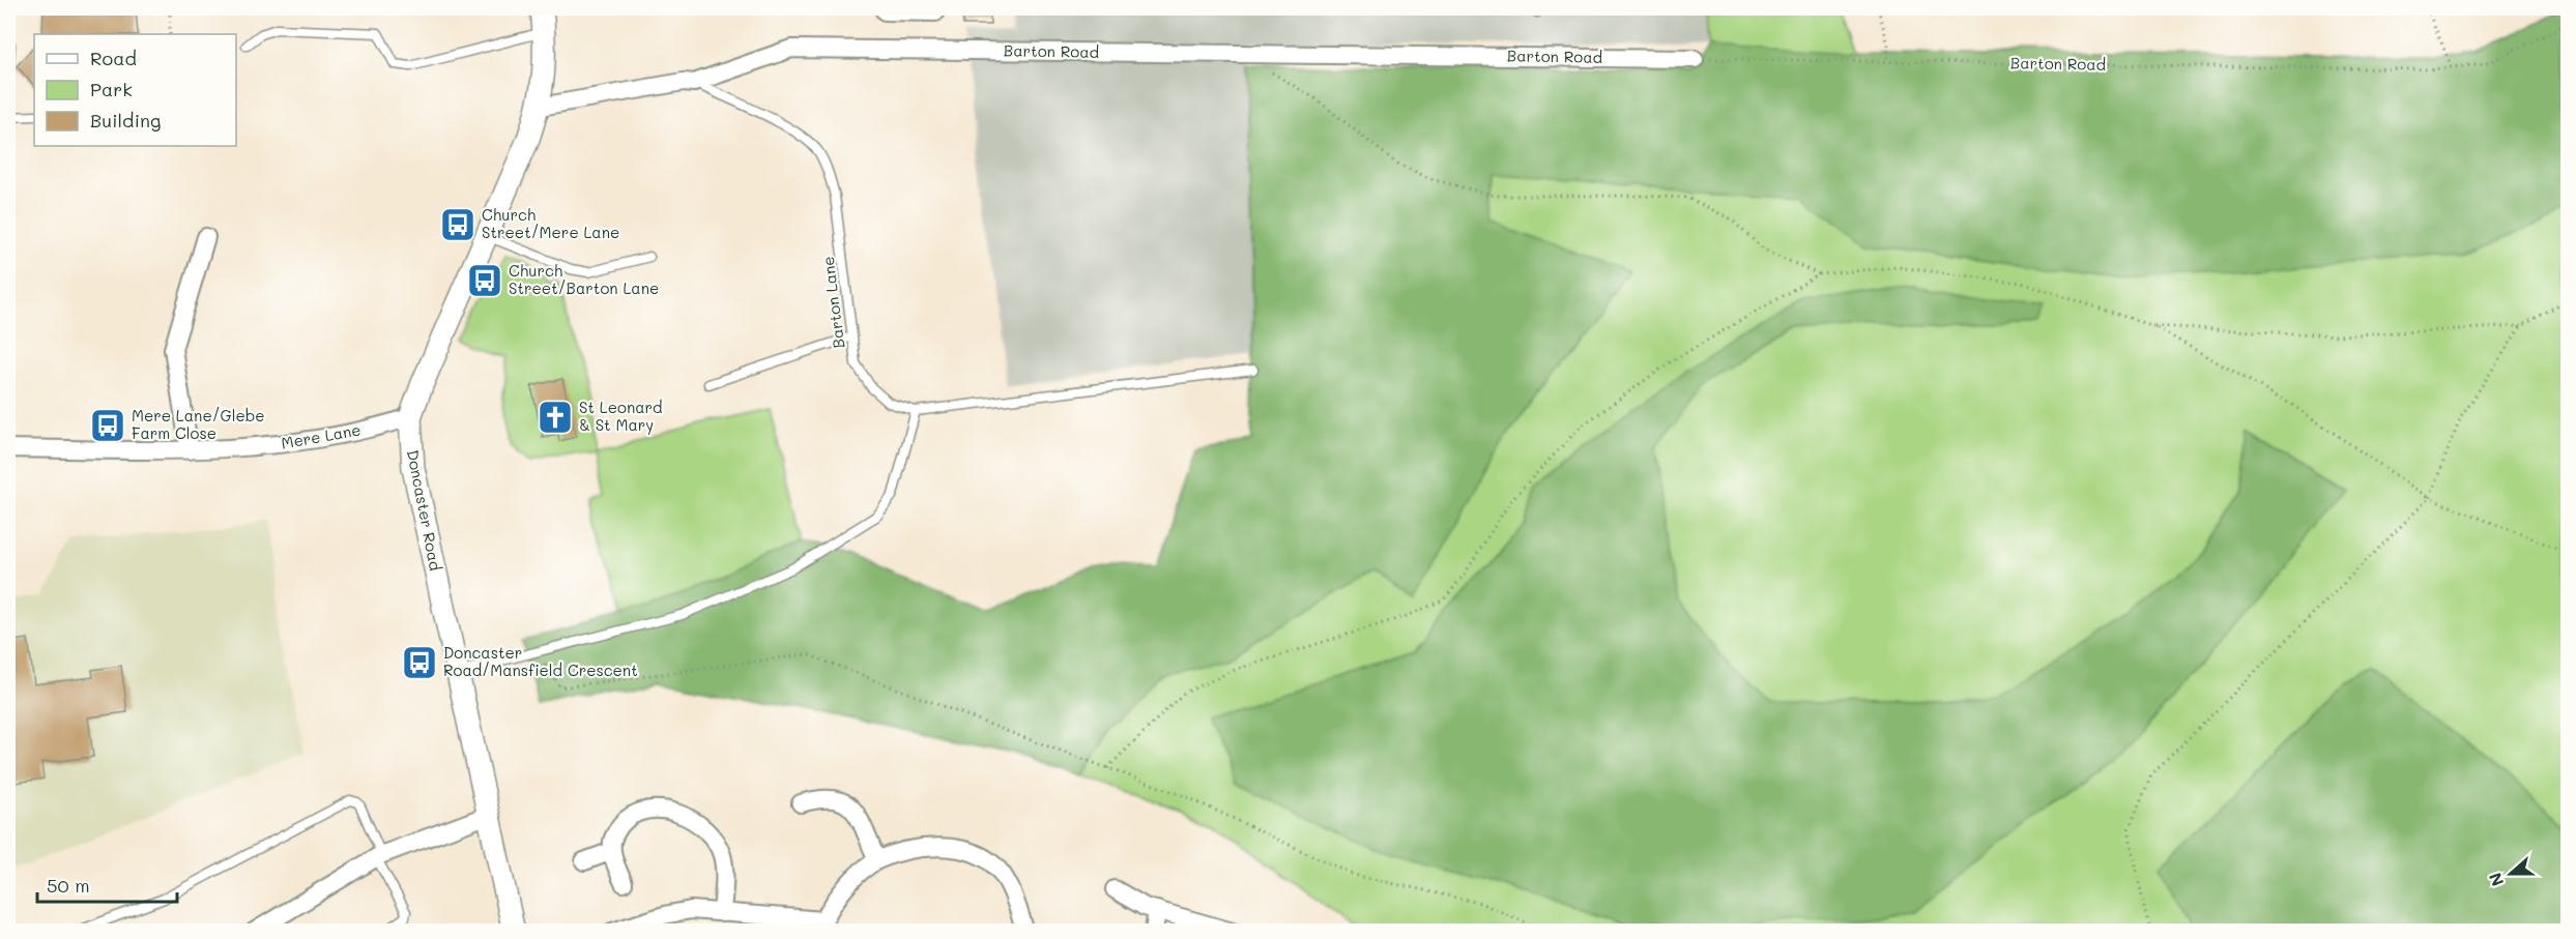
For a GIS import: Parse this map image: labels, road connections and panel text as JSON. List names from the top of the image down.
{
  "streets": {
    "street": ["Barton Road", "Mere Lane", "Doncaster Road"],
    "lane": ["Barton Lane"]
  },
  "crossings": [
    ["Barton Road", "Barton Lane"],
    ["Barton Road", "Doncaster Road"],
    ["Mere Lane", "Doncaster Road"]
  ],
  "places": {
    "bus stop": [
      "Church Street/Mere Lane",
      "Church Street/Barton Lane",
      "Mere Lane/Glebe Farm Close",
      "Doncaster Road/Mansfield Crescent"
    ],
    "church": ["St Leonard & St Mary"]
  },
  "legend": ["Road", "Park", "Building"],
  "scale_bar": "50 m",
  "north": "left"
}
